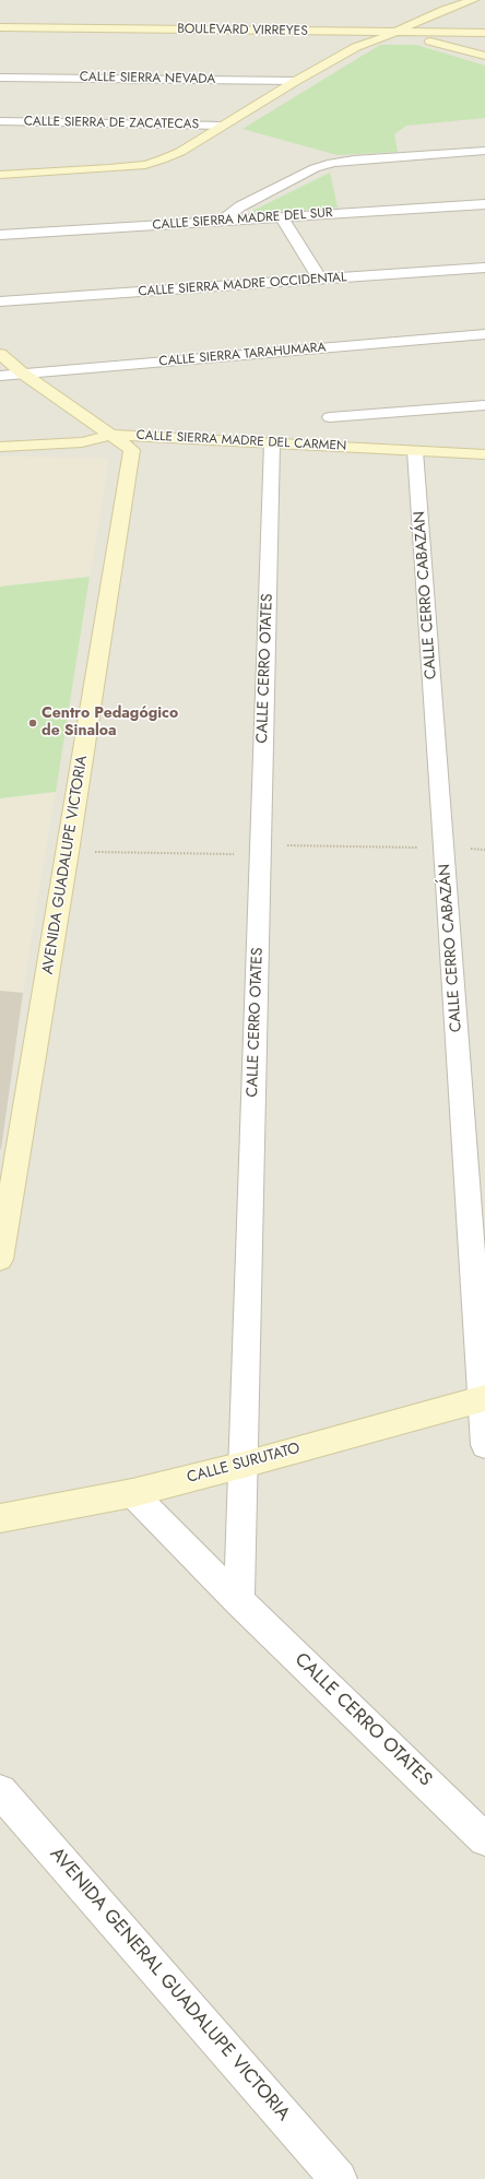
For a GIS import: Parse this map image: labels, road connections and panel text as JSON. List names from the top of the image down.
{
  "streets": {
    "street": [
      "BOULEVARD VIRREYES",
      "CALLE SIERRA NEVADA",
      "CALLE SIERRA DE ZACATECAS",
      "CALLE SIERRA MADRE DEL SUR",
      "CALLE SIERRA MADRE OCCIDENTAL",
      "CALLE SIERRA TARAHUMARA",
      "CALLE SIERRA MADRE DEL CARMEN",
      "CALLE CERRO CABAZÁN",
      "CALLE CERRO OTATES",
      "AVENIDA GUADALUPE VICTORIA",
      "CALLE SURUTATO",
      "AVENIDA GENERAL GUADALUPE VICTORIA"
    ]
  },
  "crossings": [
    ["CALLE SIERRA TARAHUMARA", "AVENIDA GUADALUPE VICTORIA"],
    ["CALLE SIERRA MADRE DEL CARMEN", "CALLE CERRO CABAZÁN"],
    ["CALLE SIERRA MADRE DEL CARMEN", "CALLE CERRO OTATES"],
    ["CALLE SIERRA MADRE DEL CARMEN", "AVENIDA GUADALUPE VICTORIA"],
    ["CALLE CERRO CABAZÁN", "CALLE SURUTATO"],
    ["CALLE CERRO OTATES", "CALLE SURUTATO"]
  ],
  "places": ["Centro Pedagógico de Sinaloa"]
}
